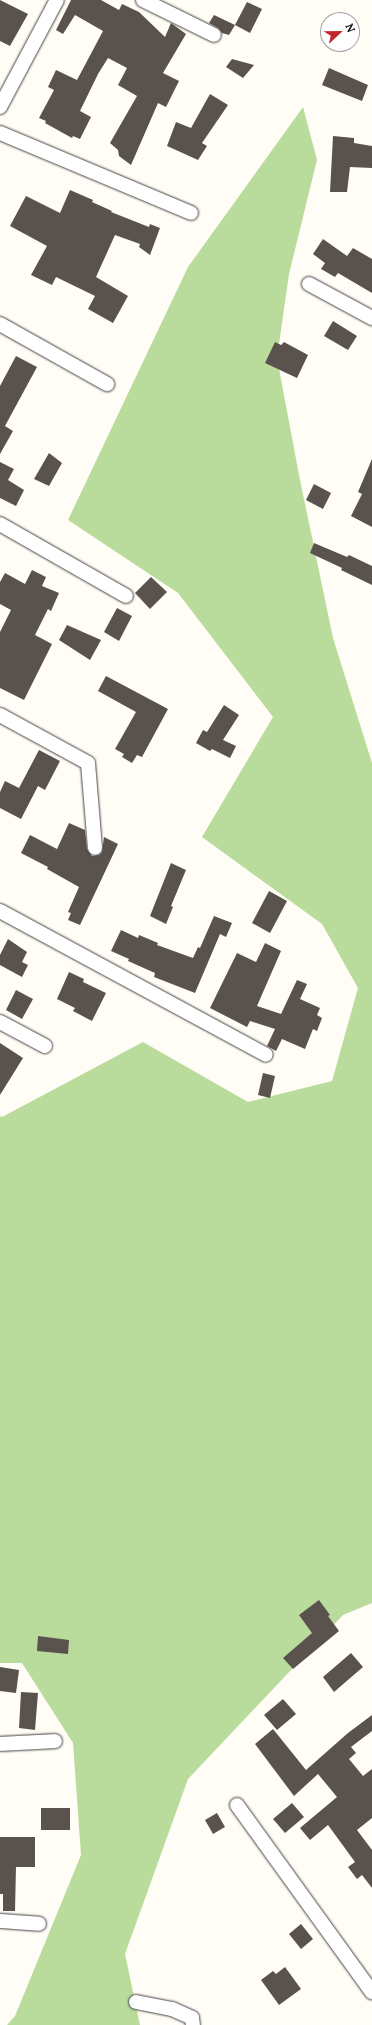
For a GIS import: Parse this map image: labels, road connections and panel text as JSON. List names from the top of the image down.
{
  "north": "right"
}
